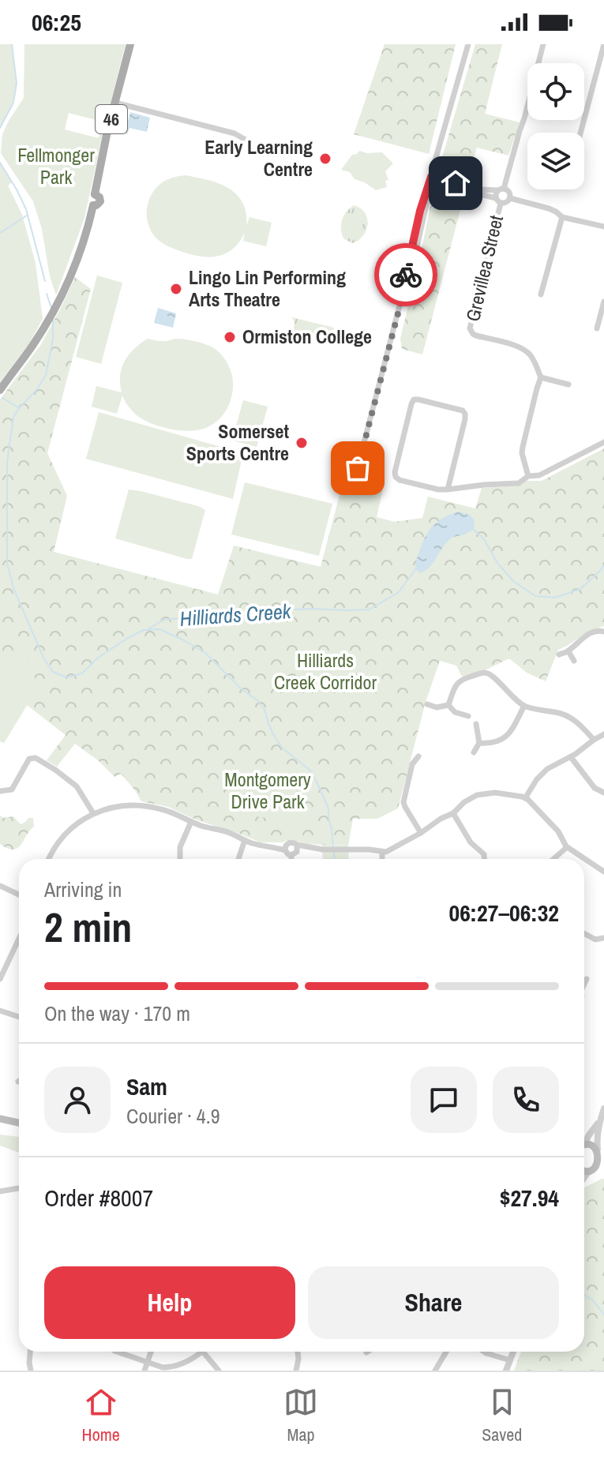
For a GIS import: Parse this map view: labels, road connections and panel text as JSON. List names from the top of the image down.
{
  "streets": {
    "main road": ["46"],
    "street": ["Grevillea Street"]
  },
  "water": ["Hilliards Creek"],
  "parks": ["Fellmonger Park", "Hilliards Creek Corridor", "Montgomery Drive Park"],
  "places": [
    "Early Learning Centre",
    "Lingo Lin Performing Arts Theatre",
    "Ormiston College",
    "Somerset Sports Centre"
  ],
  "page": {
    "status": "06:25",
    "heading": ["2 min", "Arriving in", "06:27–06:32"],
    "panel": [
      "Sam",
      "Courier · 4.9",
      "Order #8007",
      "$27.94"
    ],
    "bar": "On the way · 170 m",
    "buttons": ["Help", "Share"],
    "tabs": ["Home", "Map", "Saved"]
  }
}
